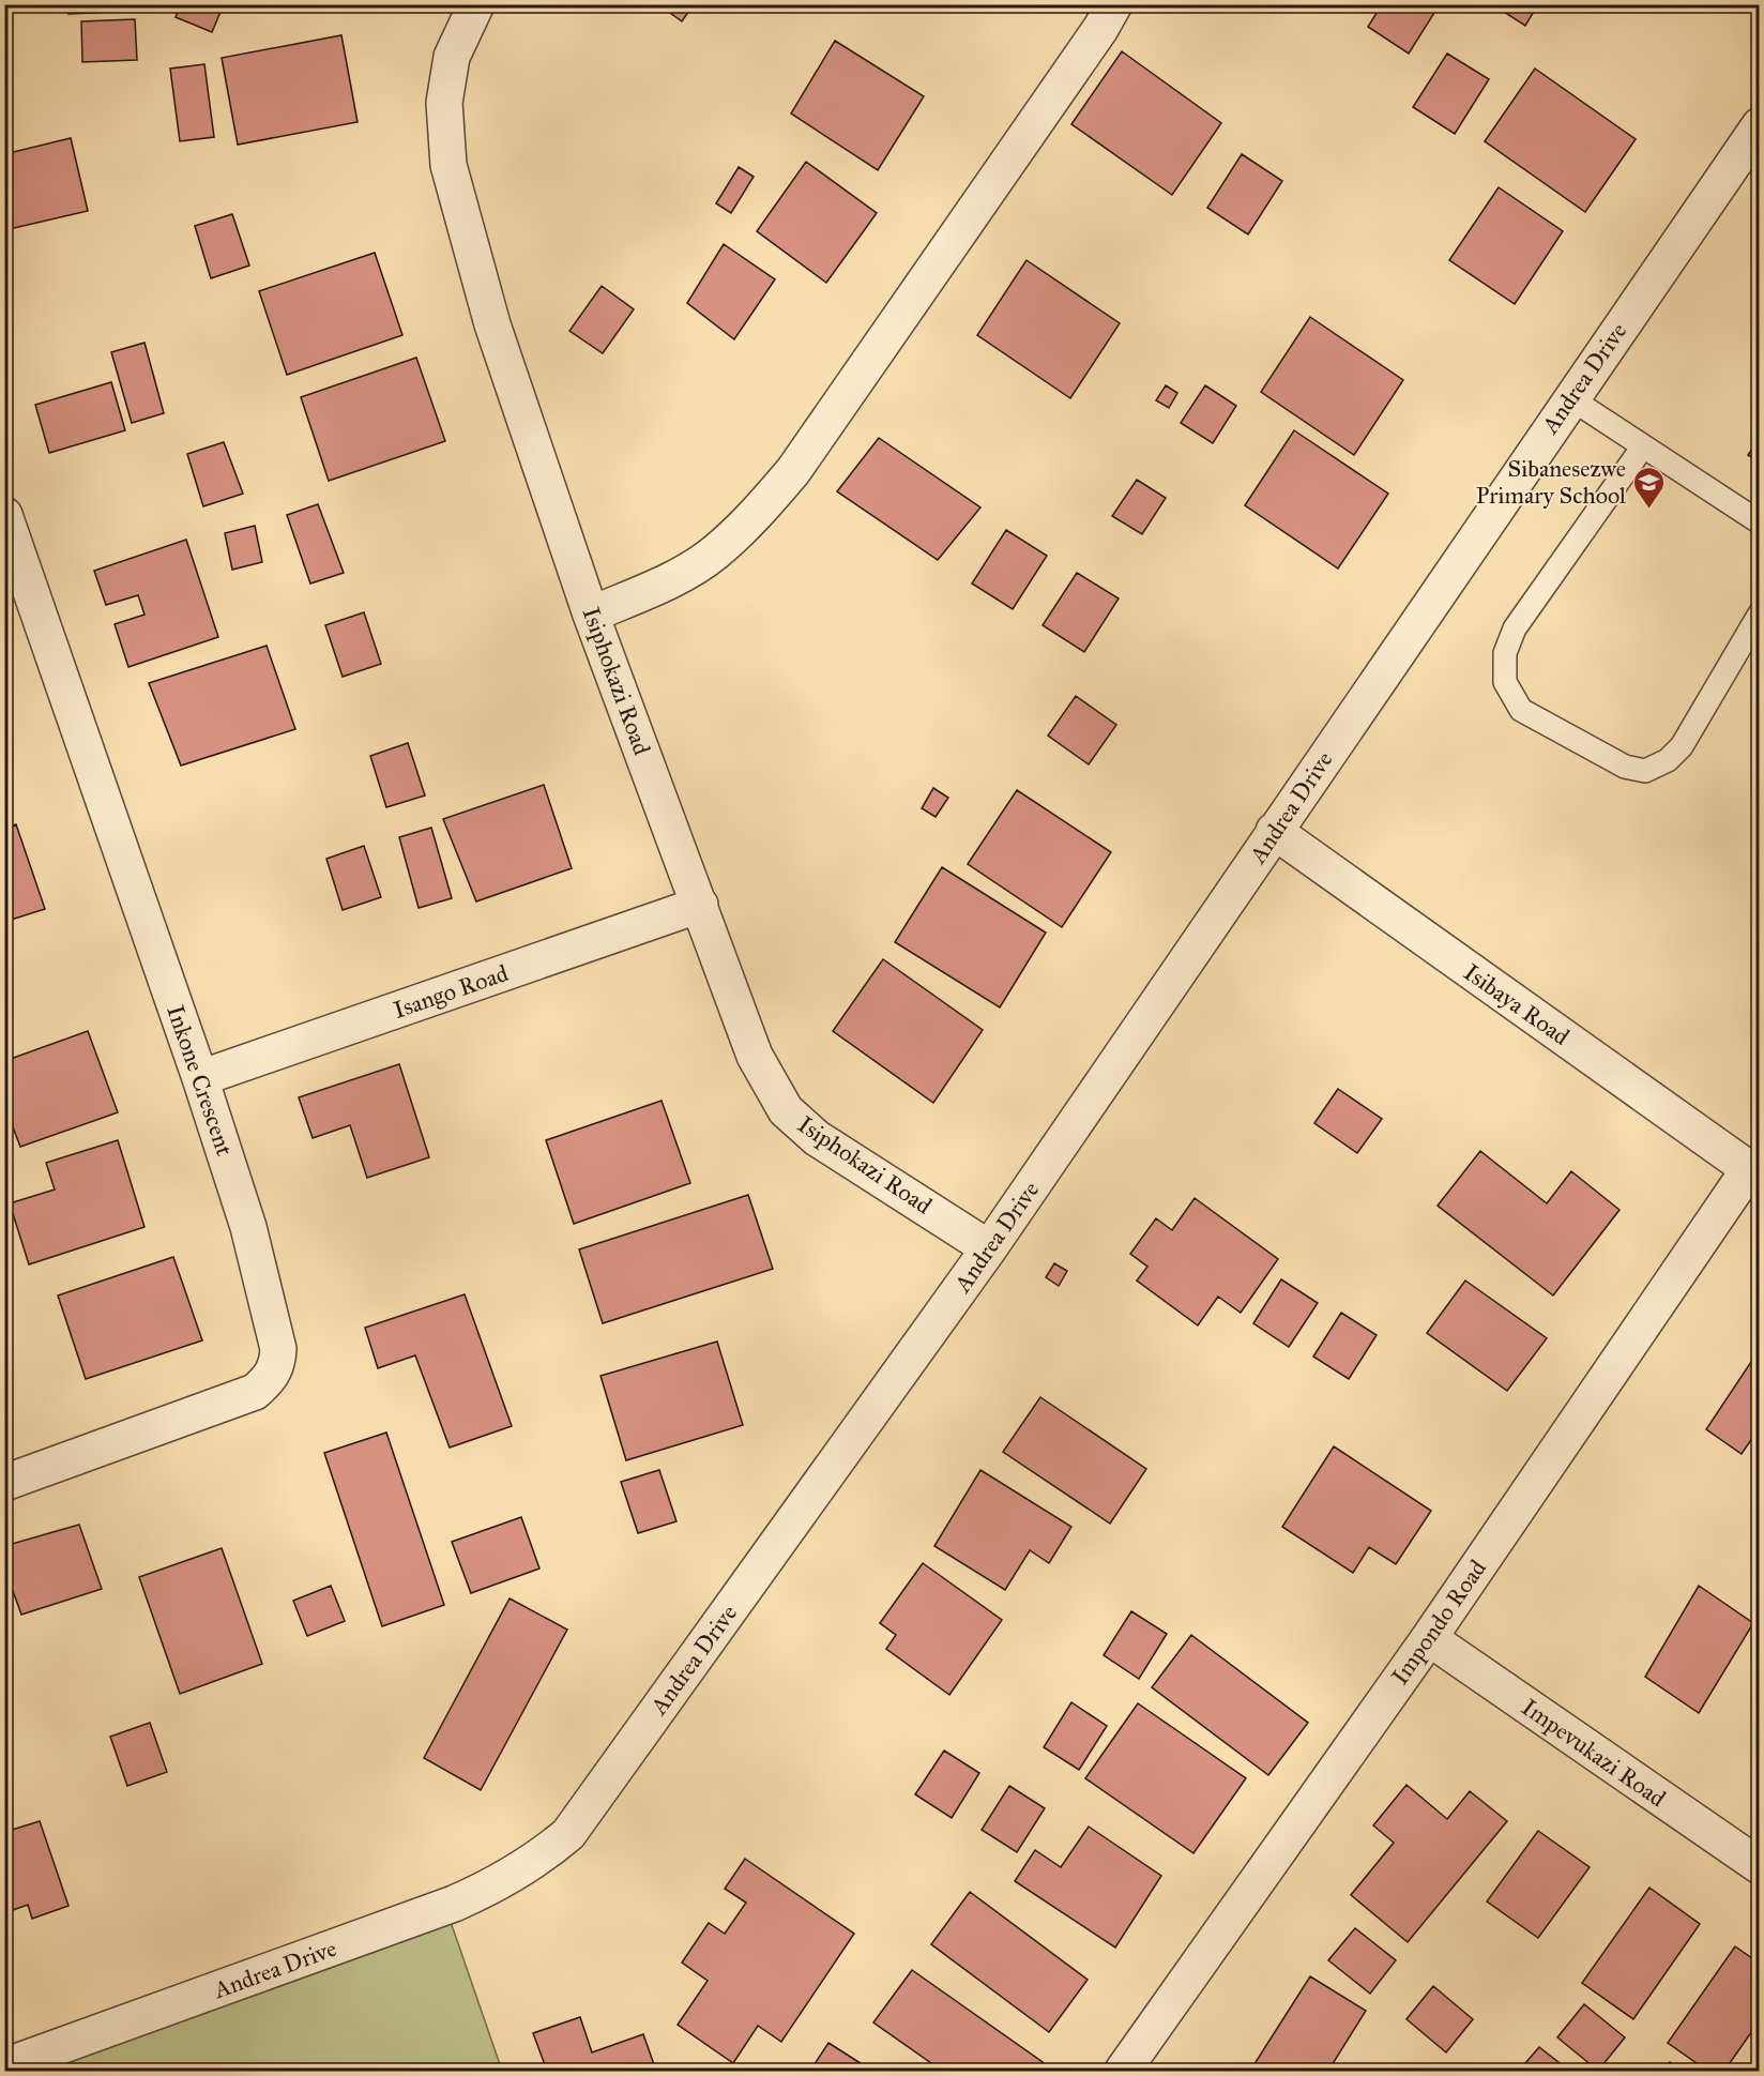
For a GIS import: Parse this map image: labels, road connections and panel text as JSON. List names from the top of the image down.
{
  "streets": {
    "street": [
      "Andrea Drive",
      "Isiphokazi Road",
      "Isango Road",
      "Isibaya Road",
      "Inkone Crescent",
      "Impondo Road",
      "Impevukazi Road"
    ]
  },
  "crossings": [
    ["Andrea Drive", "Isiphokazi Road"],
    ["Andrea Drive", "Isibaya Road"],
    ["Isiphokazi Road", "Isango Road"],
    ["Isango Road", "Inkone Crescent"],
    ["Isibaya Road", "Impondo Road"],
    ["Impondo Road", "Impevukazi Road"]
  ],
  "places": {
    "school or university": ["Sibanesezwe Primary School"]
  }
}
